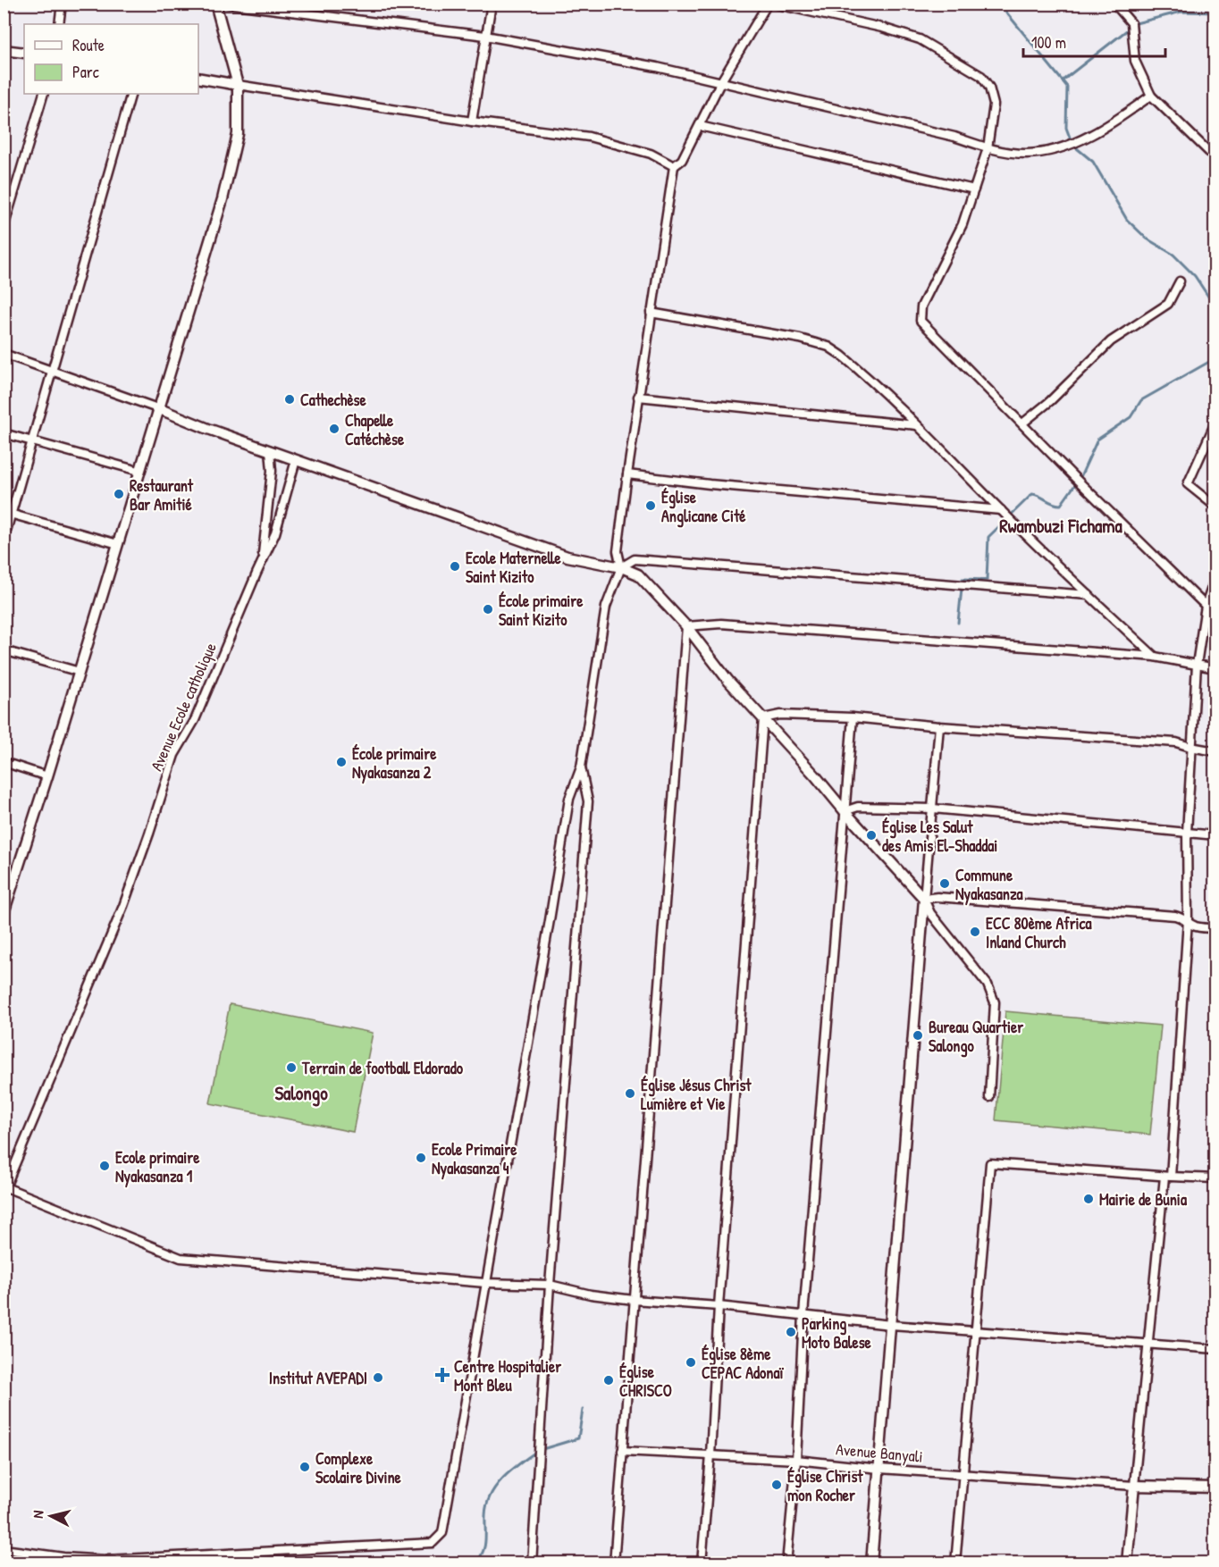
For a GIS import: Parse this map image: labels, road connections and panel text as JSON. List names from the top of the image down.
{
  "streets": {
    "street": ["Avenue Ecole catholique", "Avenue Banyali"]
  },
  "districts": ["Rwambuzi Fichama", "Salongo"],
  "places": {
    "other": [
      "Cathechèse",
      "Chapelle Catéchèse",
      "Restaurant Bar Amitié",
      "Église Anglicane Cité",
      "Ecole Maternelle Saint Kizito",
      "École primaire Saint Kizito",
      "École primaire Nyakasanza 2",
      "Église Les Salut des Amis El-Shaddai",
      "Commune Nyakasanza",
      "ECC 80ème Africa Inland Church",
      "Bureau Quartier Salongo",
      "Terrain de football Eldorado",
      "Église Jésus Christ Lumière et Vie",
      "Ecole Primaire Nyakasanza 4",
      "Ecole primaire Nyakasanza 1",
      "Mairie de Bunia",
      "Parking Moto Balese",
      "Église 8ème CEPAC Adonaï",
      "Institut AVEPADI",
      "Église CHRISCO",
      "Complexe Scolaire Divine",
      "Église Christ mon Rocher"
    ],
    "health": ["Centre Hospitalier Mont Bleu"]
  },
  "legend": ["Route", "Parc"],
  "scale_bar": "100 m",
  "north": "left"
}
